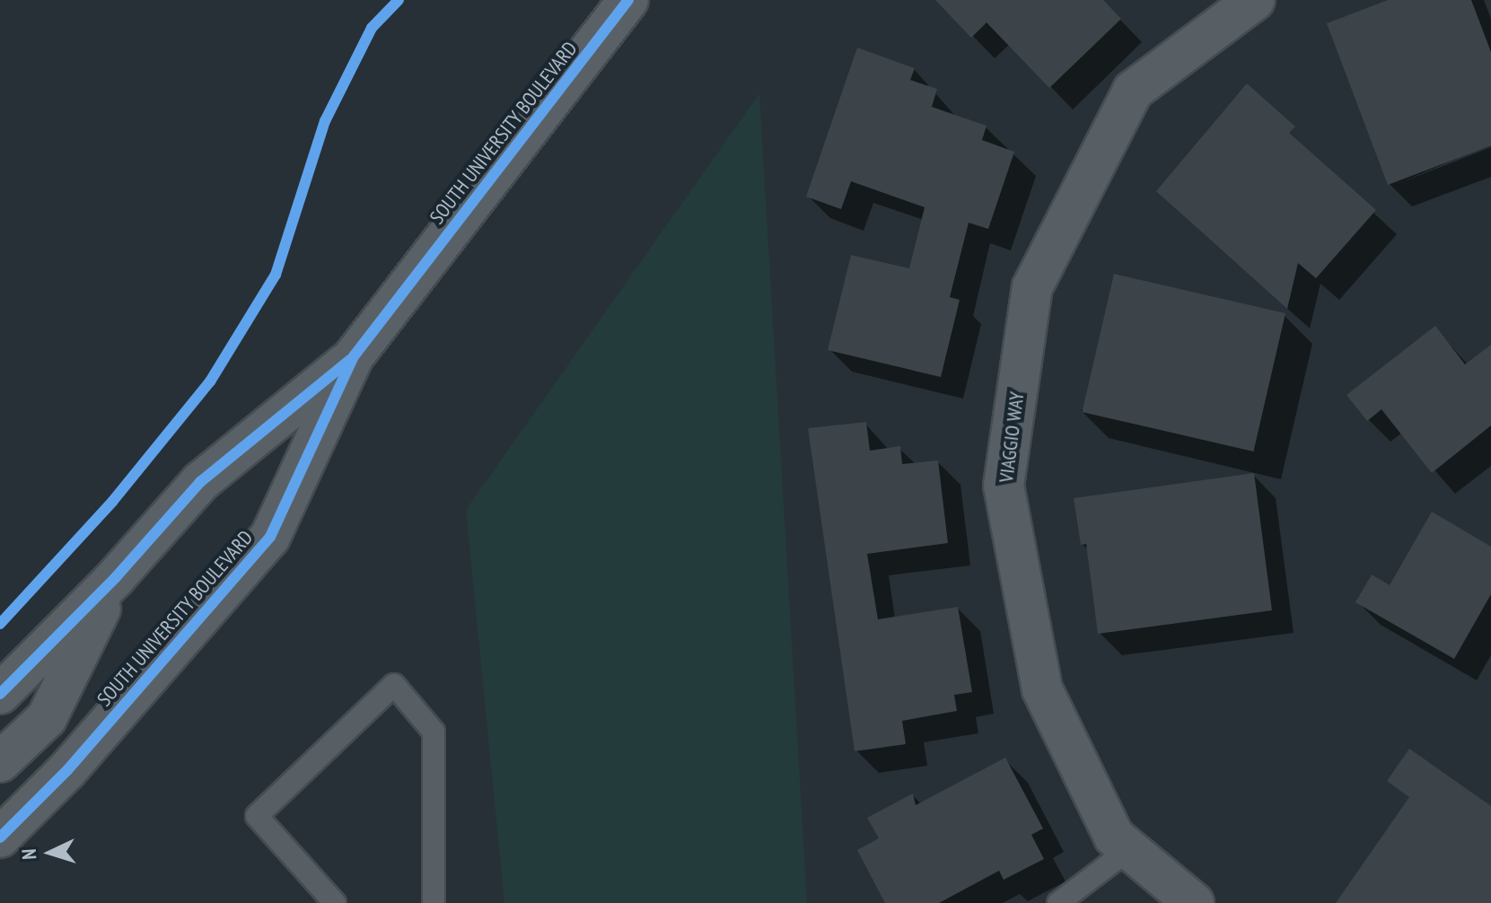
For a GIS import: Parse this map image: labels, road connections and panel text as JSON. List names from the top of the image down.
{
  "streets": {
    "main road": ["SOUTH UNIVERSITY BOULEVARD"],
    "street": ["VIAGGIO WAY"]
  },
  "north": "left"
}
